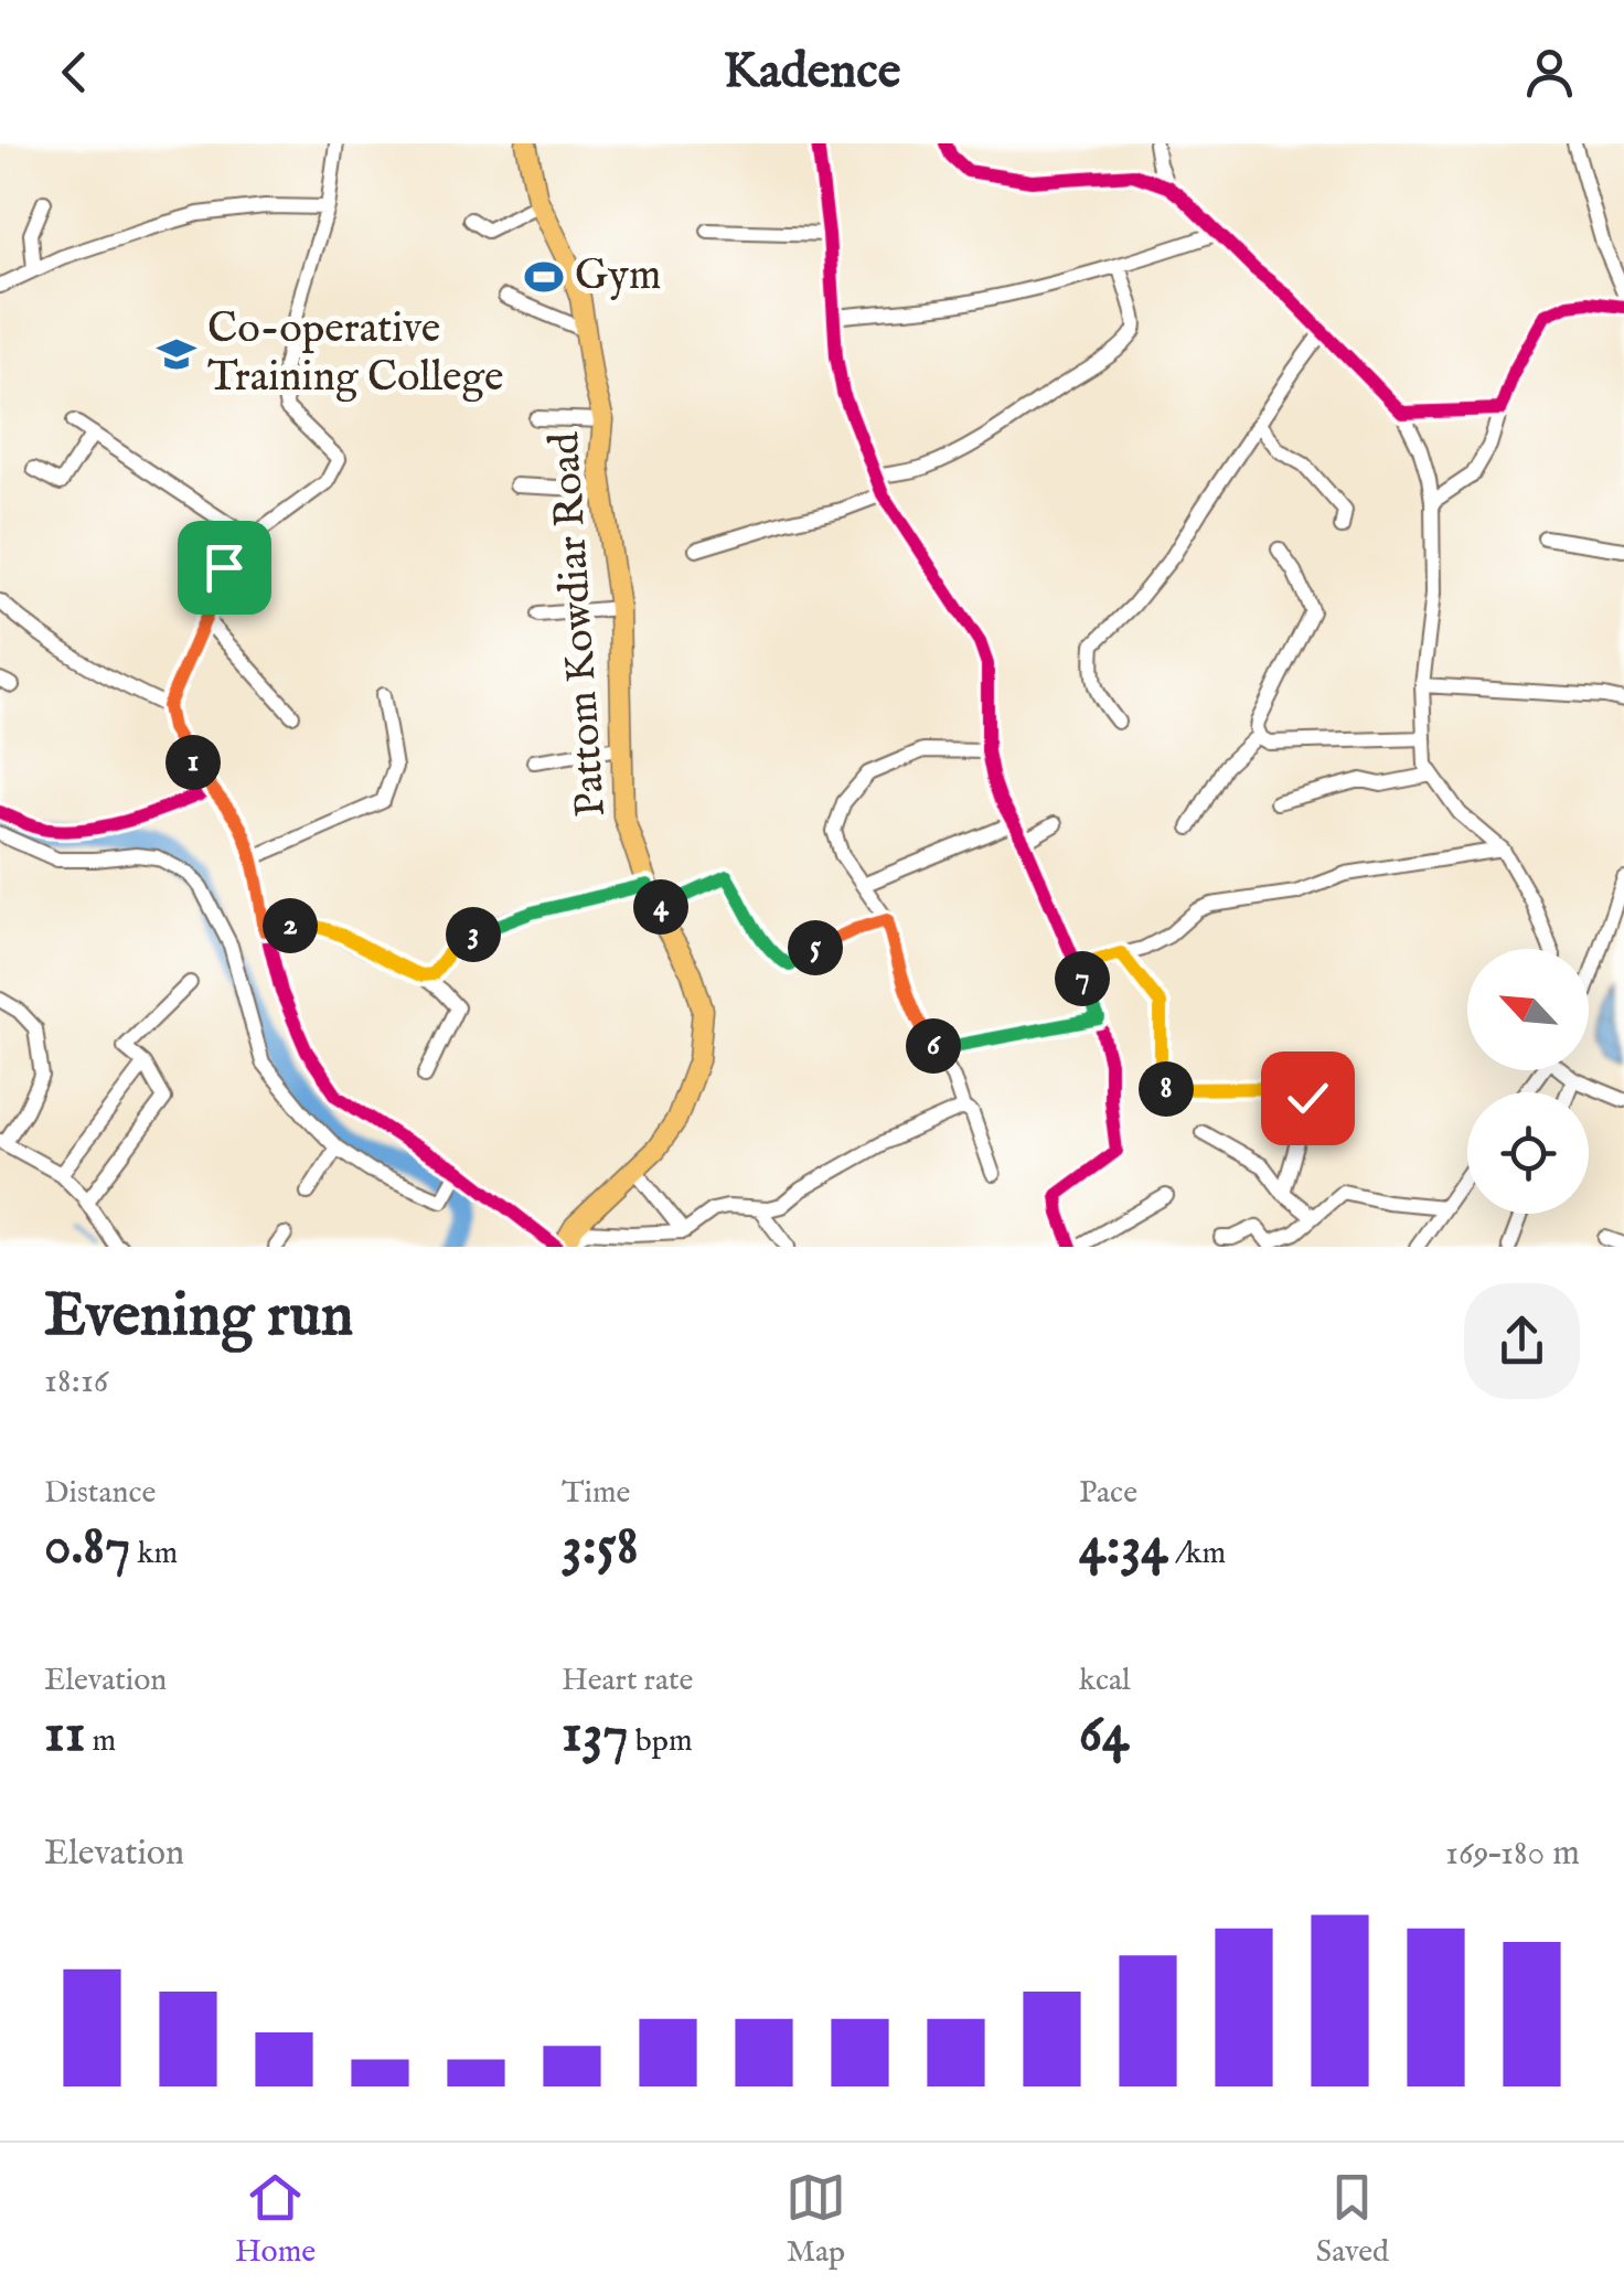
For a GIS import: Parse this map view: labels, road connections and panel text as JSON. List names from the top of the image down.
{
  "streets": {
    "main road": ["Pattom Kowdiar Road"]
  },
  "places": {
    "sports": ["Gym"],
    "school or university": ["Co-operative Training College"]
  },
  "north": "top left",
  "page": {
    "header": "Kadence",
    "pins": [
      "1",
      "4",
      "2",
      "3",
      "5",
      "7",
      "6",
      "8"
    ],
    "heading": ["Evening run", "18:16"],
    "stats": [
      ["Distance", "0.87 km"],
      ["Time", "3:58"],
      ["Pace", "4:34 /km"],
      ["Elevation", "11 m"],
      ["Heart rate", "137 bpm"],
      ["kcal", "64"]
    ],
    "chart": ["Elevation", "169–180 m"],
    "tabs": ["Home", "Map", "Saved"]
  }
}
